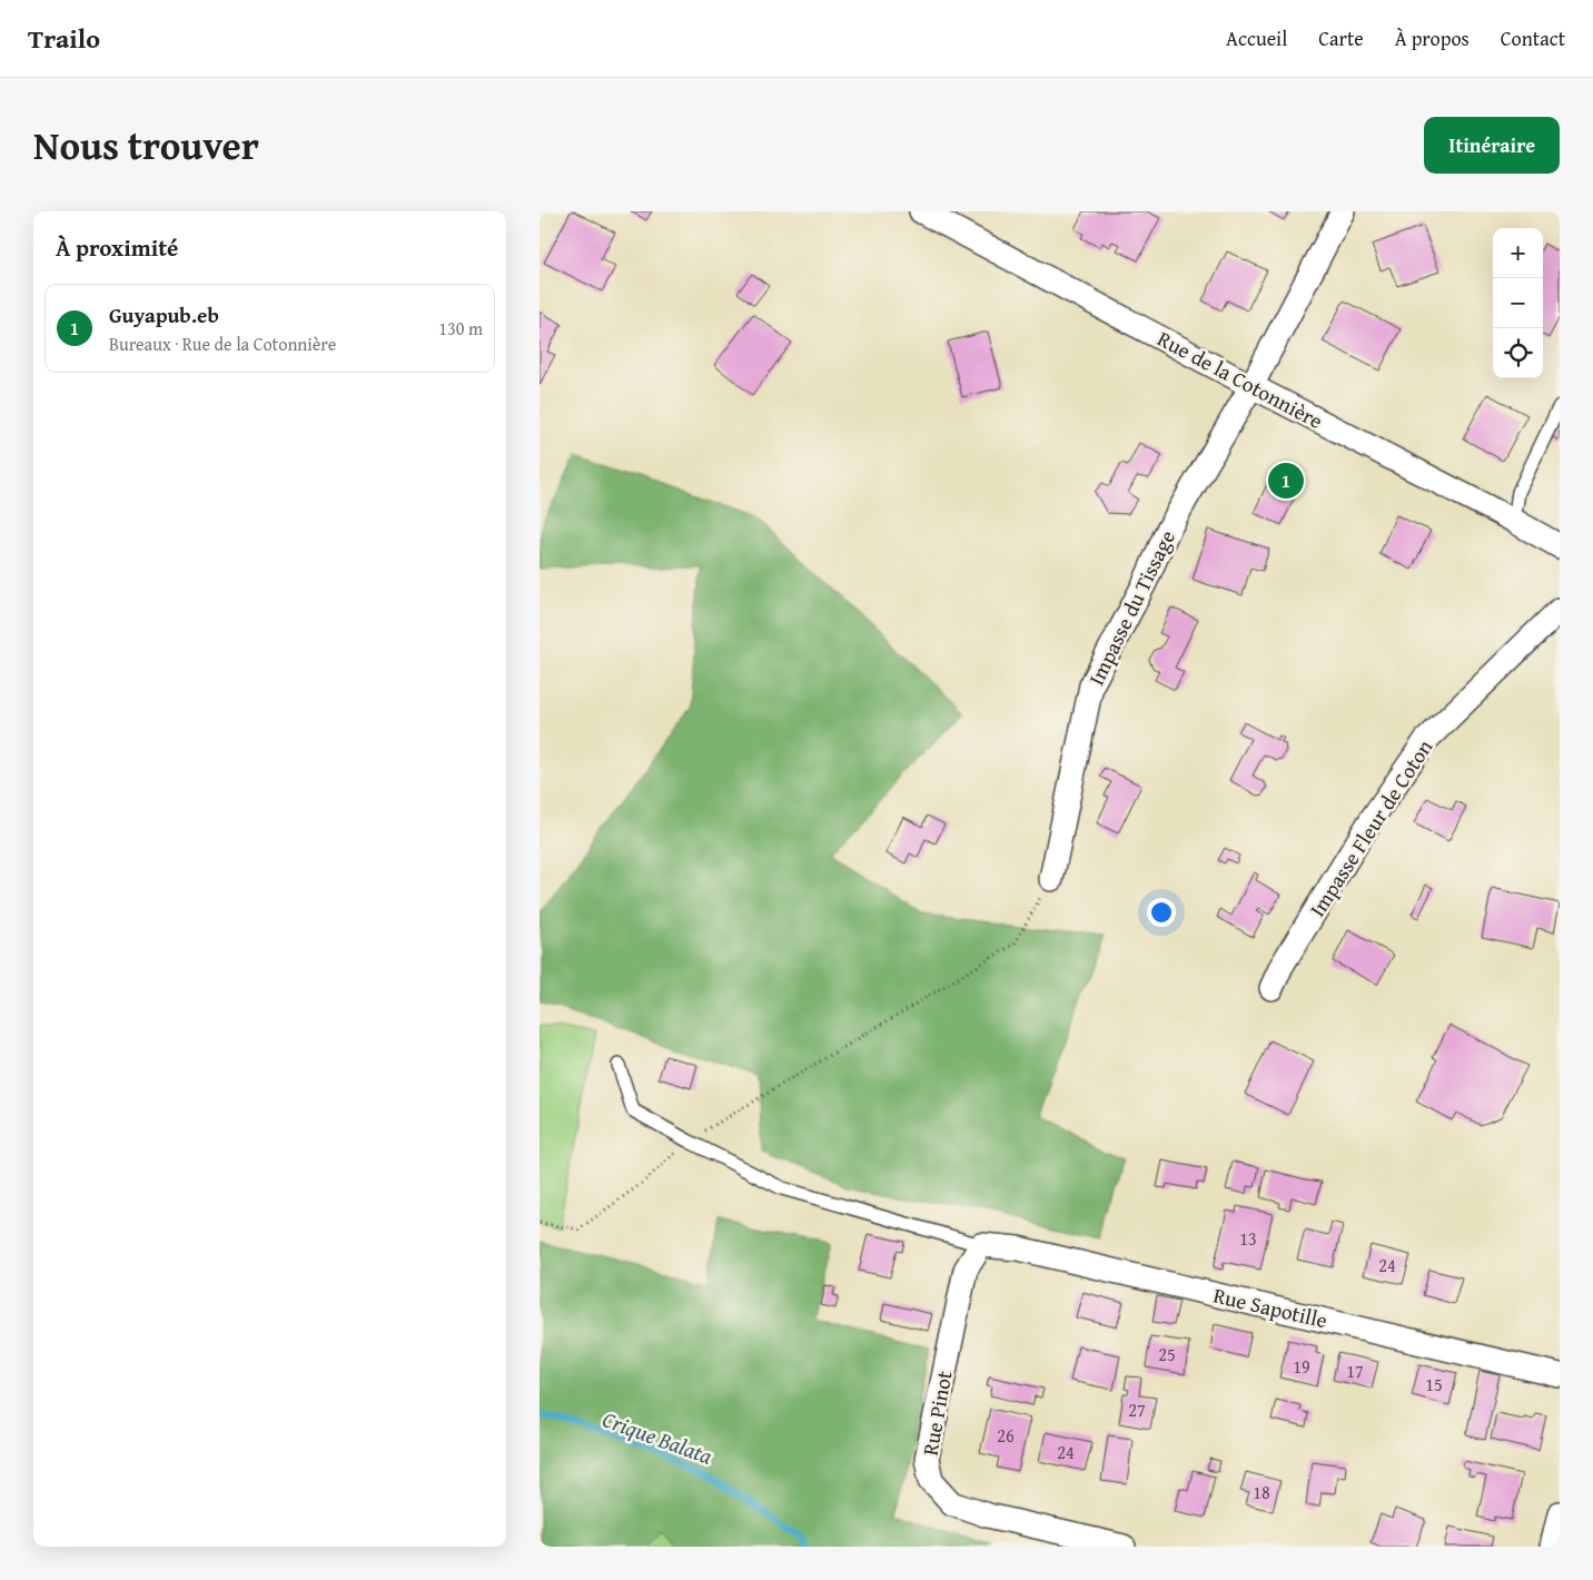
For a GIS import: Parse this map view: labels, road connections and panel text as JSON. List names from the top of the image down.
{
  "streets": {
    "street": [
      "Rue de la Cotonnière",
      "Impasse du Tissage",
      "Impasse Fleur de Coton",
      "Rue Sapotille",
      "Rue Pinot"
    ]
  },
  "crossings": [
    ["Rue de la Cotonnière", "Impasse du Tissage"],
    ["Rue Sapotille", "Rue Pinot"]
  ],
  "water": ["Crique Balata"],
  "house_numbers": [
    "13",
    "24",
    "25",
    "19",
    "17",
    "15",
    "27",
    "26",
    "24",
    "18"
  ],
  "page": {
    "header": "Trailo",
    "nav": [
      "Accueil",
      "Carte",
      "À propos",
      "Contact"
    ],
    "title": "Nous trouver",
    "buttons": "Itinéraire",
    "heading": "À proximité",
    "map_buttons": ["+", "−"],
    "list": [
      {
        "mark": "1",
        "name": "Guyapub.eb",
        "note": "Bureaux · Rue de la Cotonnière",
        "value": "130 m"
      }
    ],
    "pins": "1"
  }
}
